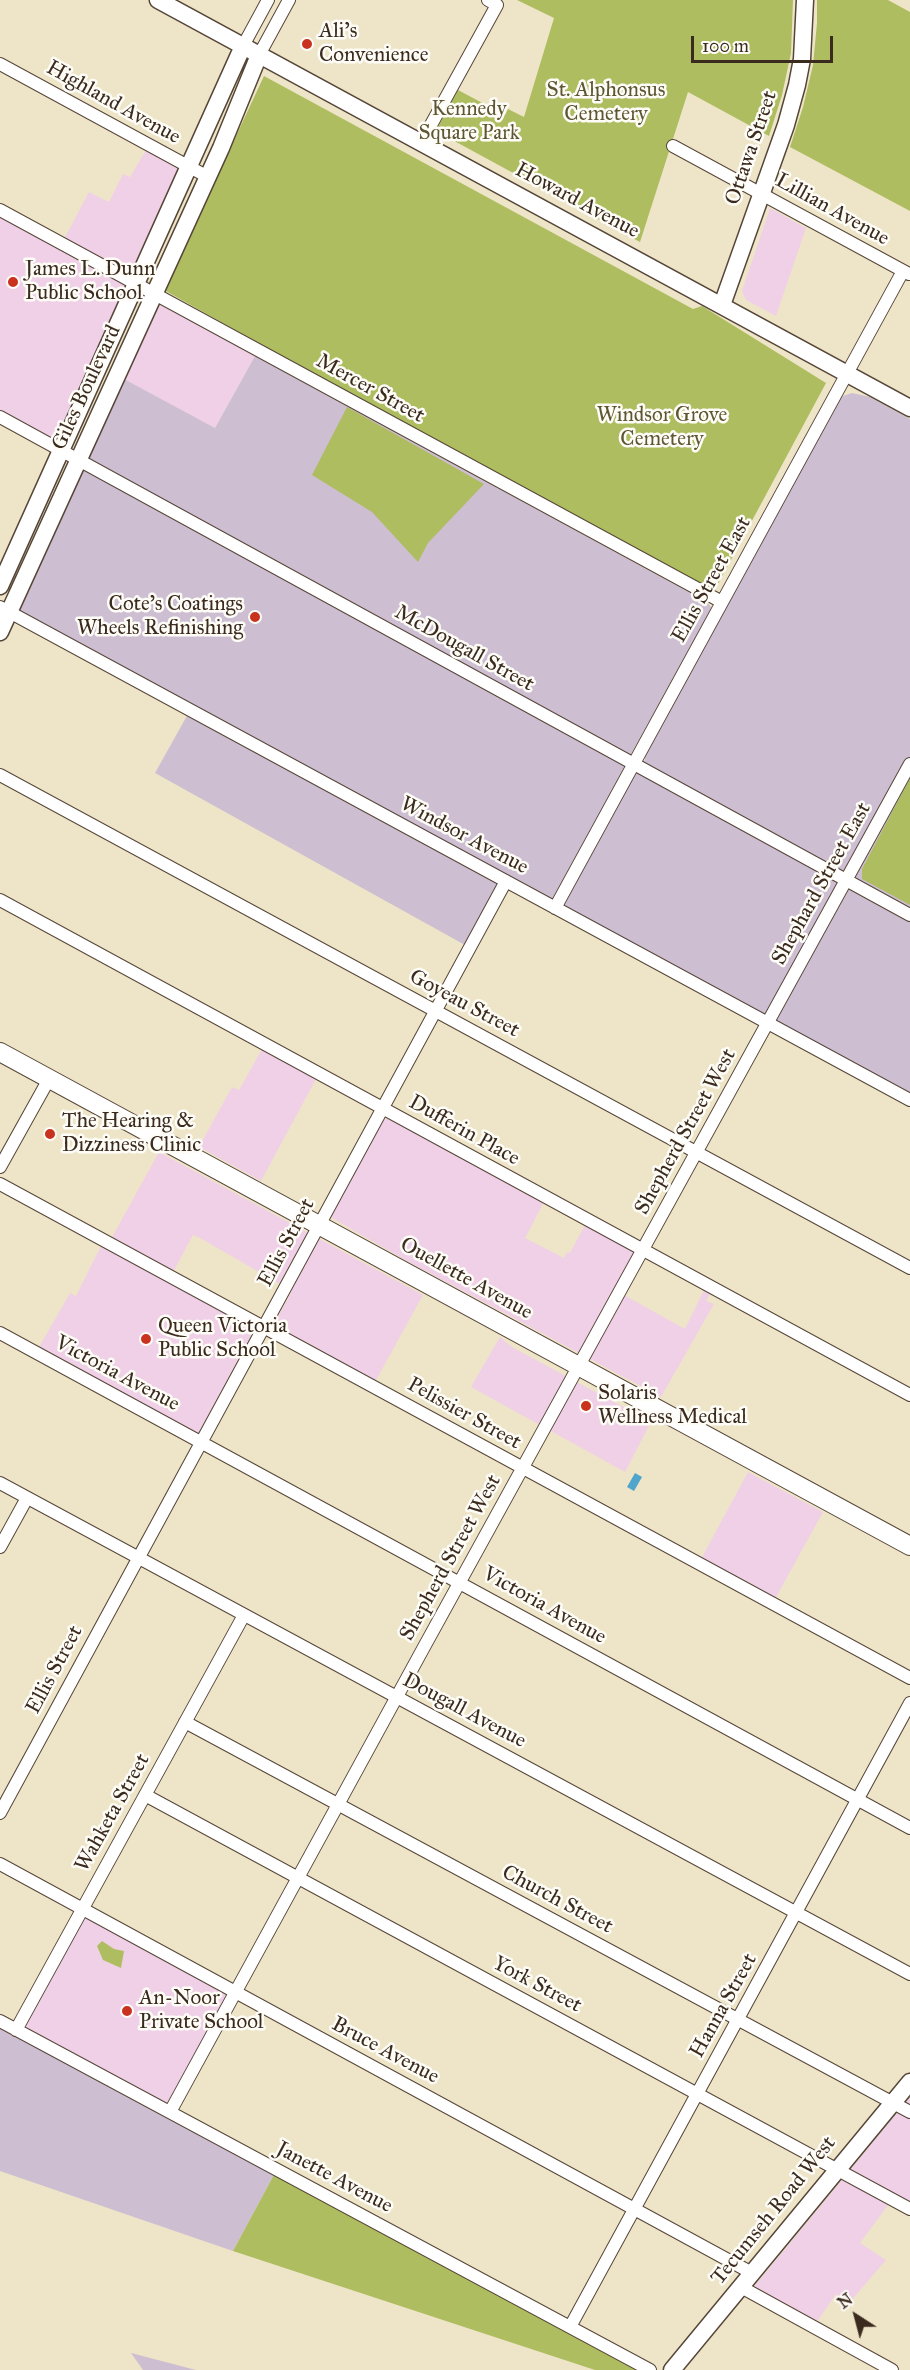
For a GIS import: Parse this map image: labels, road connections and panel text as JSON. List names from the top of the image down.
{
  "streets": {
    "main road": ["Ouellette Avenue"],
    "street": [
      "Highland Avenue",
      "Ottawa Street",
      "Howard Avenue",
      "Lillian Avenue",
      "Giles Boulevard",
      "Mercer Street",
      "Ellis Street East",
      "McDougall Street",
      "Windsor Avenue",
      "Shephard Street East",
      "Goyeau Street",
      "Dufferin Place",
      "Shepherd Street West",
      "Ellis Street",
      "Victoria Avenue",
      "Pelissier Street",
      "Dougall Avenue",
      "Wahketa Street",
      "Church Street",
      "York Street",
      "Hanna Street",
      "Bruce Avenue",
      "Janette Avenue",
      "Tecumseh Road West"
    ]
  },
  "crossings": [
    ["Highland Avenue", "Giles Boulevard"],
    ["Ottawa Street", "Howard Avenue"],
    ["Ottawa Street", "Lillian Avenue"],
    ["Howard Avenue", "Giles Boulevard"],
    ["Howard Avenue", "Ellis Street East"],
    ["Lillian Avenue", "Ellis Street East"],
    ["Giles Boulevard", "Mercer Street"],
    ["Giles Boulevard", "McDougall Street"],
    ["Giles Boulevard", "Windsor Avenue"],
    ["Mercer Street", "Ellis Street East"],
    ["Ellis Street East", "McDougall Street"],
    ["Ellis Street East", "Windsor Avenue"],
    ["McDougall Street", "Shephard Street East"],
    ["Windsor Avenue", "Shephard Street East"],
    ["Windsor Avenue", "Shepherd Street West"],
    ["Windsor Avenue", "Ellis Street"],
    ["Shephard Street East", "Shepherd Street West"],
    ["Goyeau Street", "Shepherd Street West"],
    ["Goyeau Street", "Ellis Street"],
    ["Dufferin Place", "Shepherd Street West"],
    ["Dufferin Place", "Ellis Street"],
    ["Shepherd Street West", "Ouellette Avenue"],
    ["Shepherd Street West", "Victoria Avenue"],
    ["Shepherd Street West", "Pelissier Street"],
    ["Shepherd Street West", "Dougall Avenue"],
    ["Shepherd Street West", "Church Street"],
    ["Shepherd Street West", "York Street"],
    ["Shepherd Street West", "Bruce Avenue"],
    ["Shepherd Street West", "Janette Avenue"],
    ["Ellis Street", "Ouellette Avenue"],
    ["Ellis Street", "Victoria Avenue"],
    ["Ellis Street", "Pelissier Street"],
    ["Ellis Street", "Dougall Avenue"],
    ["Victoria Avenue", "Hanna Street"],
    ["Dougall Avenue", "Wahketa Street"],
    ["Dougall Avenue", "Hanna Street"],
    ["Wahketa Street", "Church Street"],
    ["Wahketa Street", "York Street"],
    ["Wahketa Street", "Bruce Avenue"],
    ["Wahketa Street", "Janette Avenue"],
    ["Church Street", "Hanna Street"],
    ["Church Street", "Tecumseh Road West"],
    ["York Street", "Hanna Street"],
    ["York Street", "Tecumseh Road West"],
    ["Hanna Street", "Bruce Avenue"],
    ["Hanna Street", "Janette Avenue"],
    ["Bruce Avenue", "Tecumseh Road West"]
  ],
  "parks": ["St. Alphonsus Cemetery", "Kennedy Square Park", "Windsor Grove Cemetery"],
  "places": [
    "Ali's Convenience",
    "James L. Dunn Public School",
    "Cote's Coatings Wheels Refinishing",
    "The Hearing & Dizziness Clinic",
    "Queen Victoria Public School",
    "Solaris Wellness Medical",
    "An-Noor Private School"
  ],
  "scale_bar": "100 m",
  "north": "top left"
}
